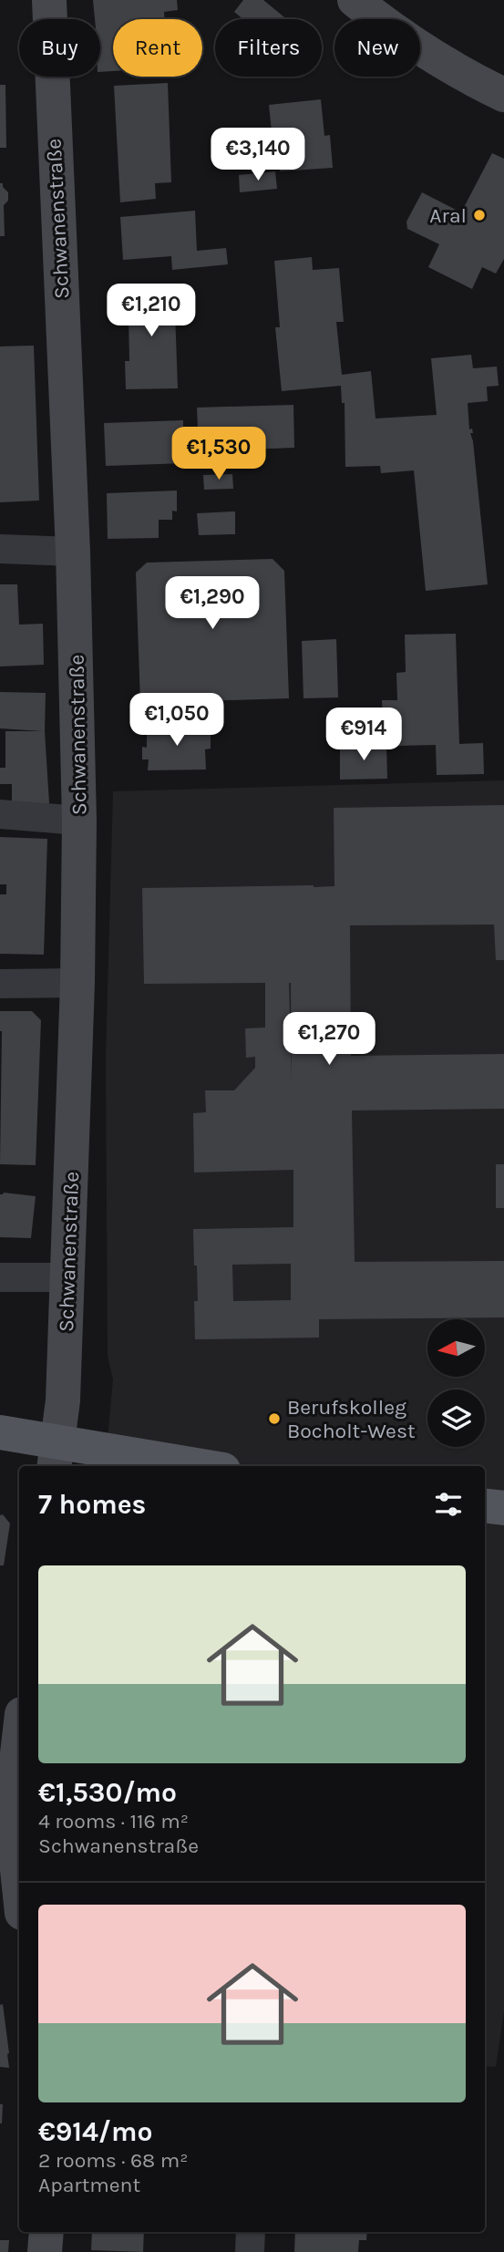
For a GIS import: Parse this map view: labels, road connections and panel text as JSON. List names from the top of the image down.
{
  "streets": {
    "street": ["Schwanenstraße"]
  },
  "places": ["Aral", "Berufskolleg Bocholt-West"],
  "north": "left",
  "page": {
    "chip": [
      "Buy",
      "Rent",
      "Filters",
      "New"
    ],
    "price": [
      "€3,140",
      "€1,210",
      "€1,530",
      "€1,290",
      "€1,050",
      "€914",
      "€1,270"
    ],
    "heading": "7 homes",
    "list": [
      {
        "name": "€1,530/mo",
        "note": "4 rooms · 116 m² · Schwanenstraße"
      },
      {
        "name": "€914/mo",
        "note": "2 rooms · 68 m² · Apartment"
      }
    ]
  }
}
